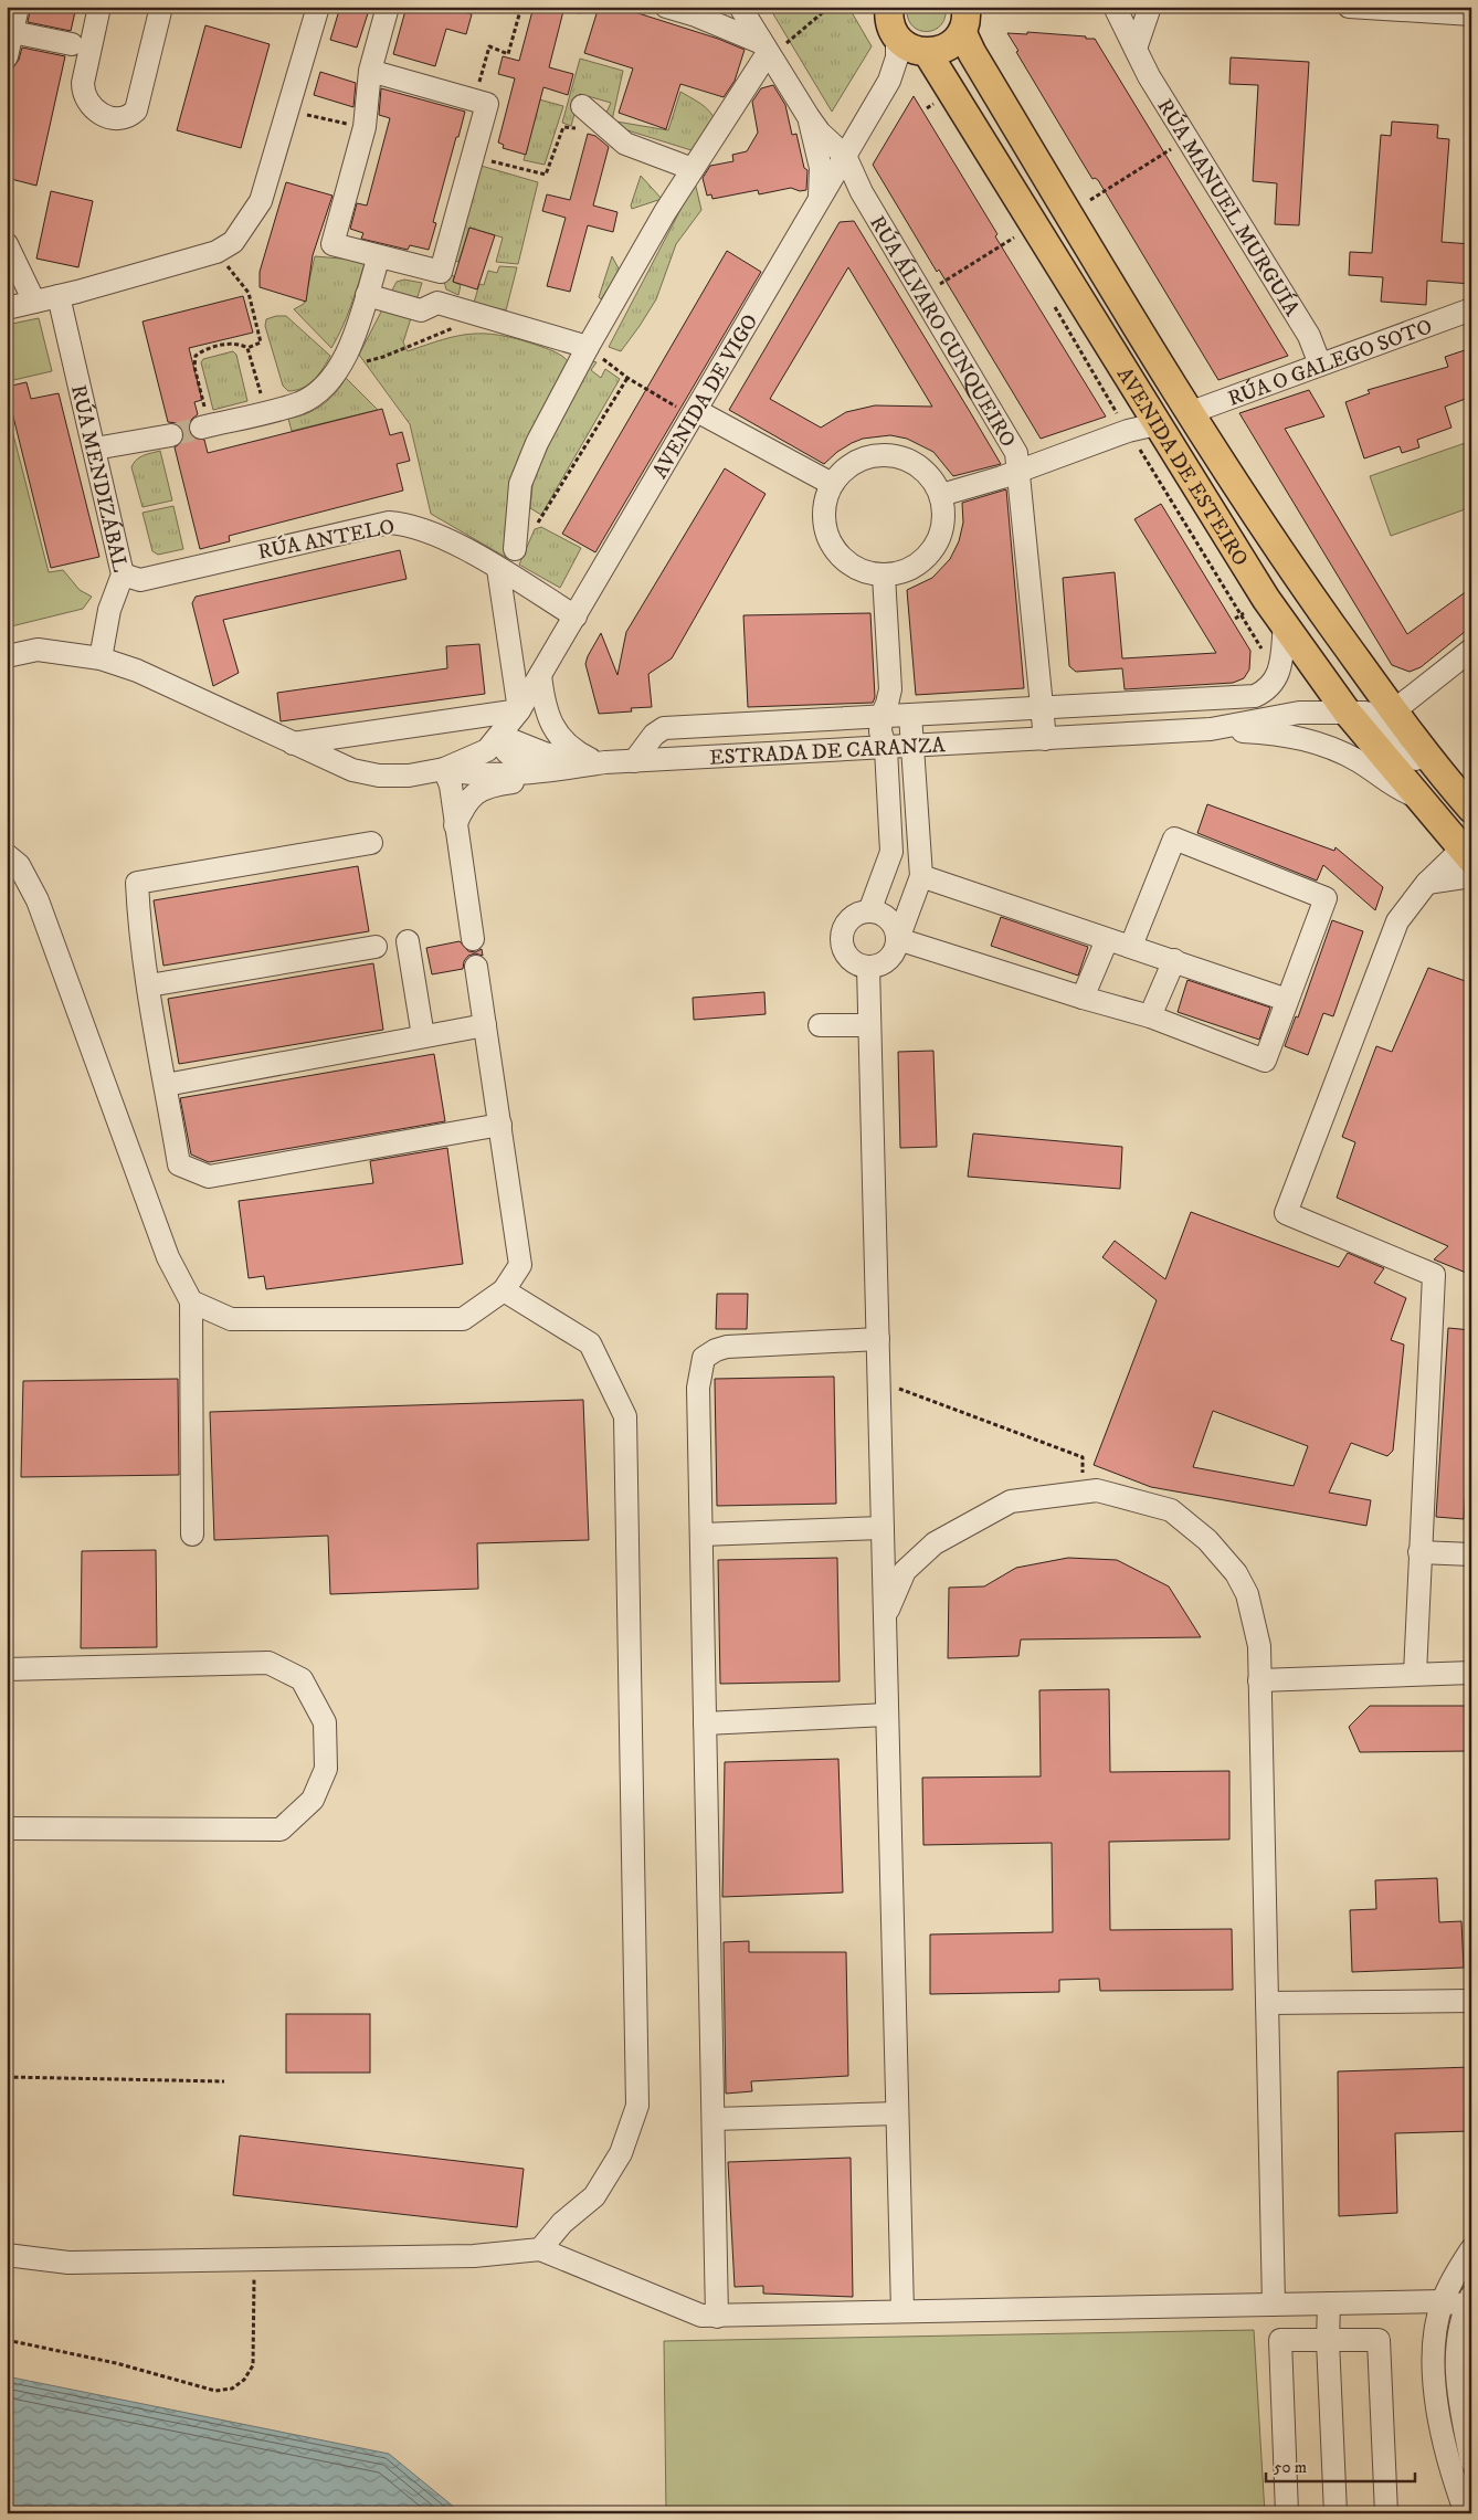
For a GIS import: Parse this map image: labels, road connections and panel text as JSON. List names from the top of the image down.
{
  "streets": {
    "main road": ["AVENIDA DE ESTEIRO"],
    "street": [
      "RÚA MANUEL MURGUÍA",
      "RÚA ÁLVARO CUNQUEIRO",
      "RÚA O GALEGO SOTO",
      "AVENIDA DE VIGO",
      "RÚA MENDIZÁBAL",
      "RÚA ANTELO",
      "ESTRADA DE CARANZA"
    ]
  },
  "crossings": [
    ["RÚA MANUEL MURGUÍA", "RÚA O GALEGO SOTO"],
    ["RÚA ÁLVARO CUNQUEIRO", "AVENIDA DE VIGO"],
    ["RÚA ÁLVARO CUNQUEIRO", "ESTRADA DE CARANZA"],
    ["RÚA O GALEGO SOTO", "AVENIDA DE ESTEIRO"],
    ["AVENIDA DE VIGO", "AVENIDA DE ESTEIRO"],
    ["AVENIDA DE VIGO", "RÚA ANTELO"],
    ["AVENIDA DE VIGO", "ESTRADA DE CARANZA"],
    ["RÚA MENDIZÁBAL", "RÚA ANTELO"]
  ],
  "scale_bar": "50 m"
}
